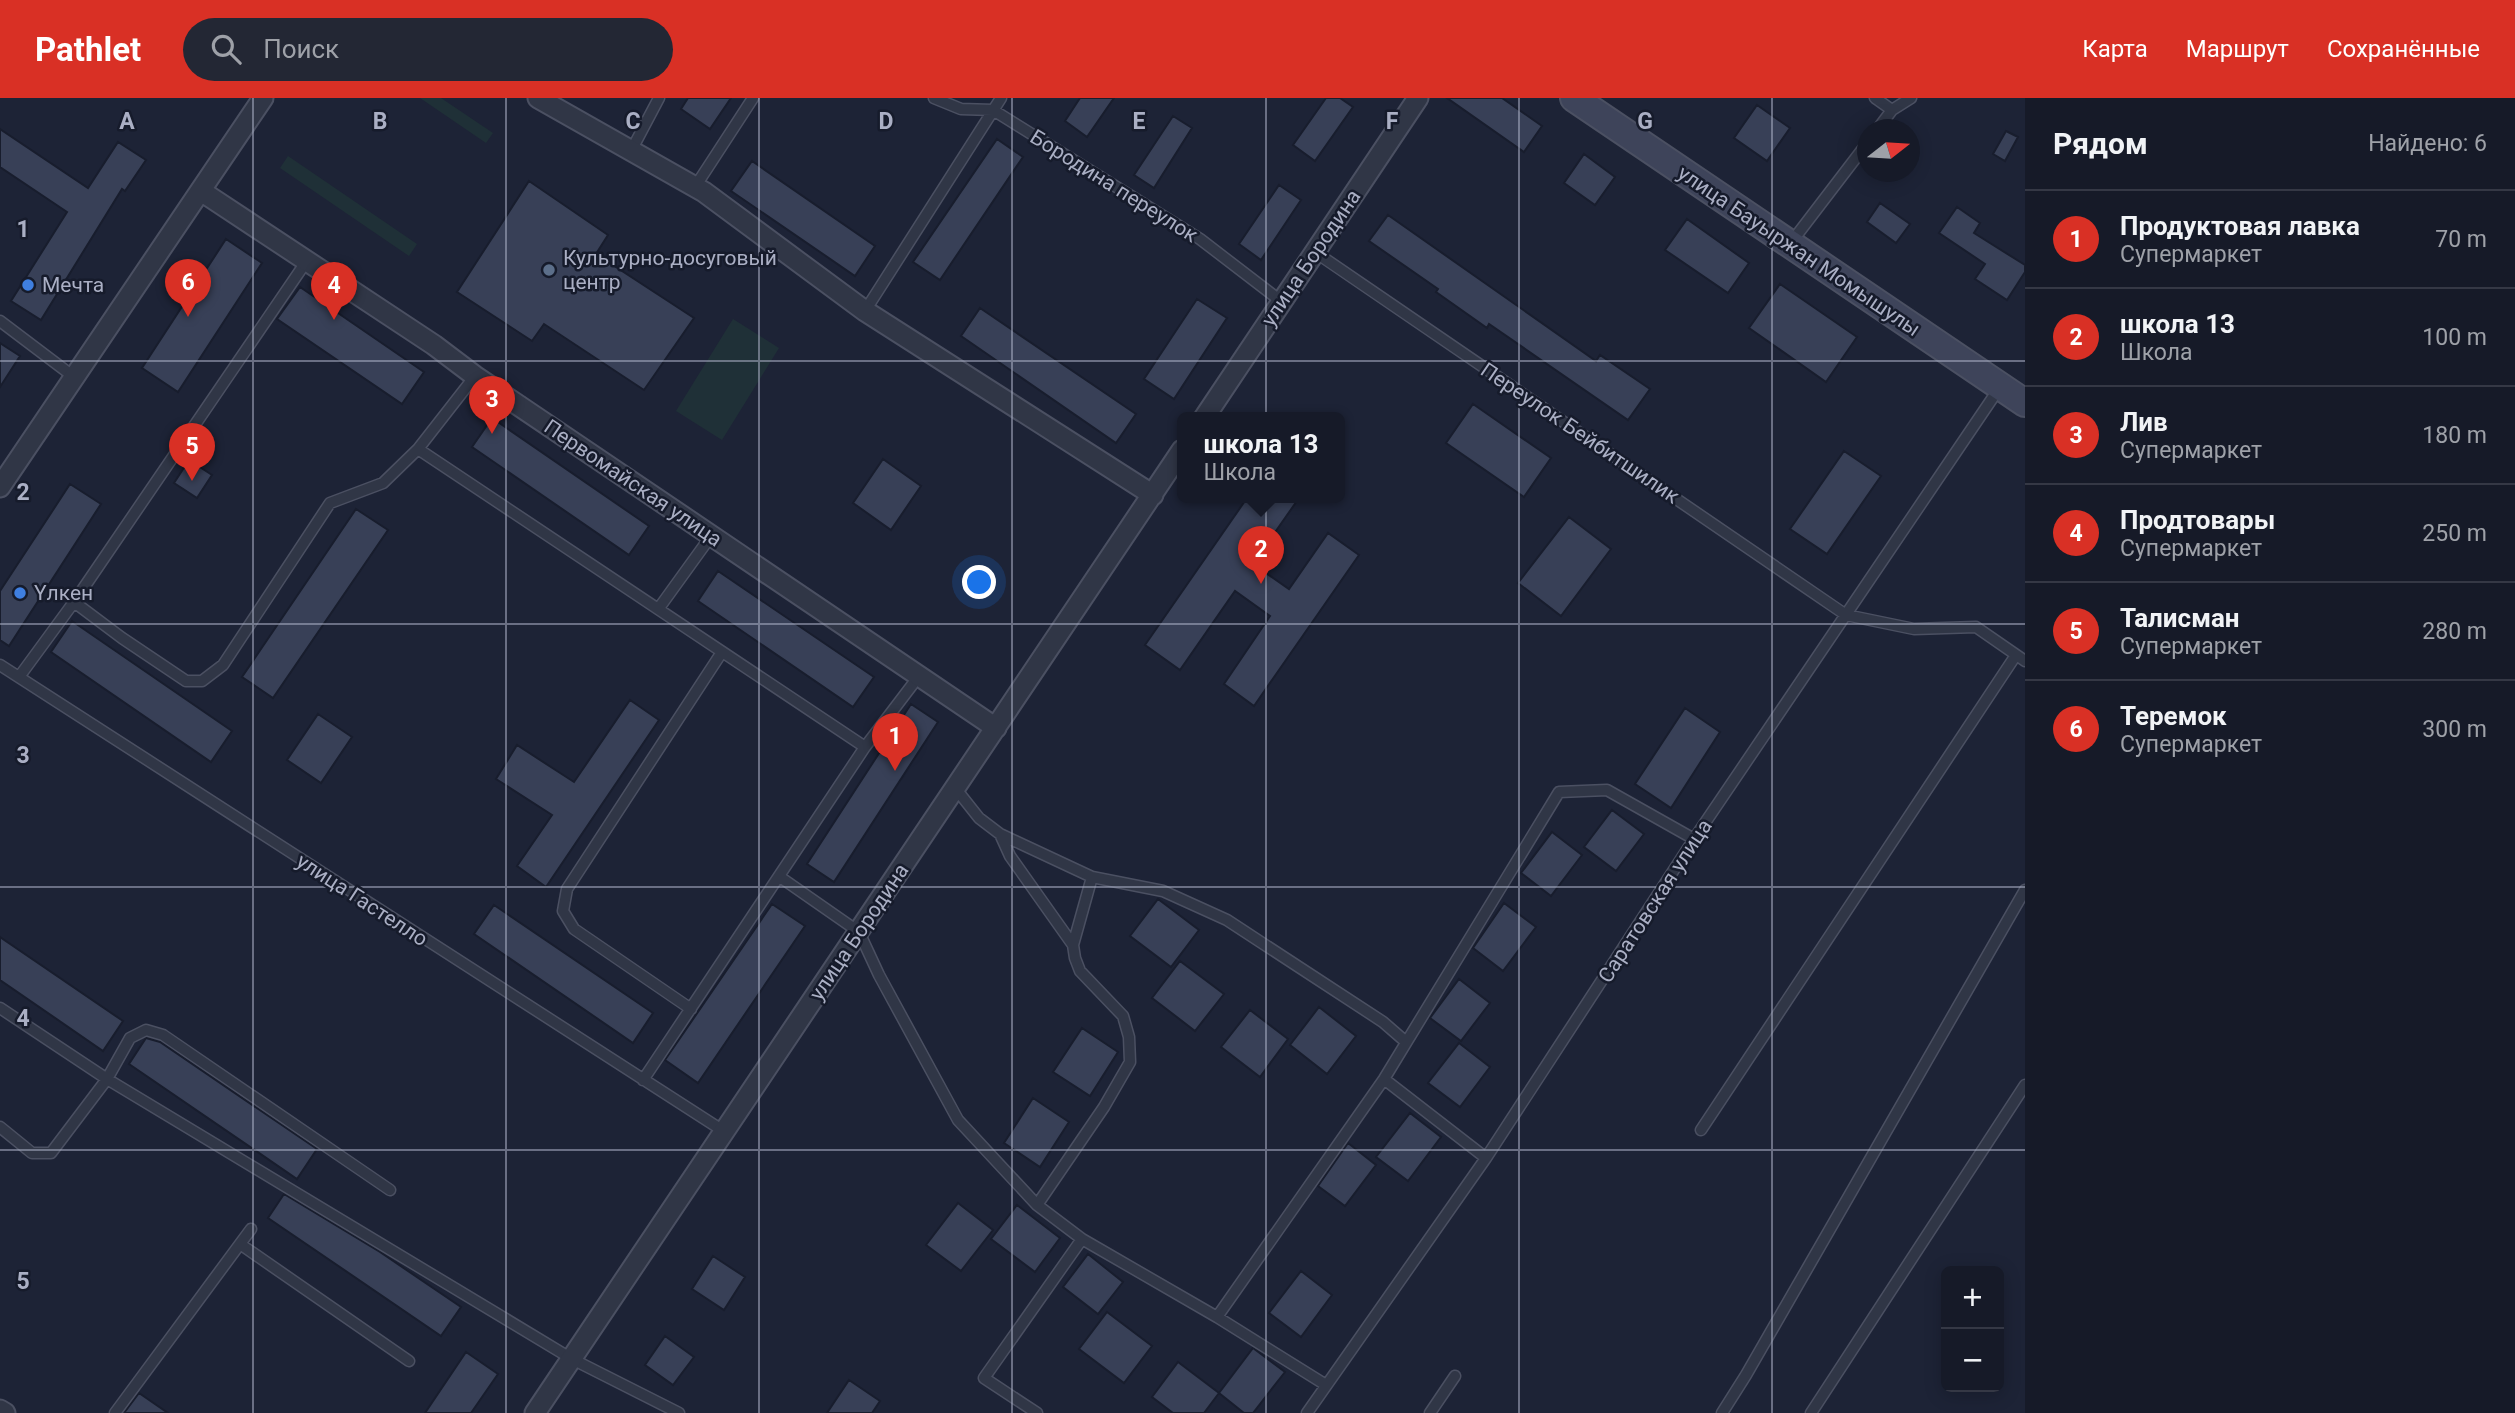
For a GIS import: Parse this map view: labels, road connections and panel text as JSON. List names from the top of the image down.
{
  "streets": {
    "street": ["улица Бауыржан Момышулы", "улица Бородина", "Первомайская улица"],
    "lane": [
      "Бородина переулок",
      "Переулок Бейбитшилик",
      "улица Гастелло",
      "Саратовская улица"
    ]
  },
  "crossings": [
    ["Бородина переулок", "улица Бородина"],
    ["улица Бауыржан Момышулы", "Саратовская улица"],
    ["улица Бородина", "Переулок Бейбитшилик"],
    ["улица Бородина", "Первомайская улица"],
    ["улица Бородина", "улица Гастелло"],
    ["Переулок Бейбитшилик", "Саратовская улица"]
  ],
  "places": ["Культурно-досуговый центр", "Мечта", "Yлкен"],
  "north": "right",
  "page": {
    "header": "Pathlet",
    "search": "Поиск",
    "nav": ["Карта", "Маршрут", "Сохранённые"],
    "heading": ["Рядом", "Найдено: 6"],
    "list": [
      {
        "mark": "1",
        "name": "Продуктовая лавка",
        "note": "Супермаркет",
        "value": "70 m"
      },
      {
        "mark": "2",
        "name": "школа 13",
        "note": "Школа",
        "value": "100 m"
      },
      {
        "mark": "3",
        "name": "Лив",
        "note": "Супермаркет",
        "value": "180 m"
      },
      {
        "mark": "4",
        "name": "Продтовары",
        "note": "Супермаркет",
        "value": "250 m"
      },
      {
        "mark": "5",
        "name": "Талисман",
        "note": "Супермаркет",
        "value": "280 m"
      },
      {
        "mark": "6",
        "name": "Теремок",
        "note": "Супермаркет",
        "value": "300 m"
      }
    ],
    "pins": [
      "6",
      "4",
      "3",
      "5",
      "2",
      "1"
    ],
    "popup": ["школа 13", "Школа"],
    "map_buttons": ["+", "−"]
  },
  "grid": {
    "columns": [
      "A",
      "B",
      "C",
      "D",
      "E",
      "F",
      "G"
    ],
    "rows": [
      "1",
      "2",
      "3",
      "4",
      "5"
    ]
  }
}
